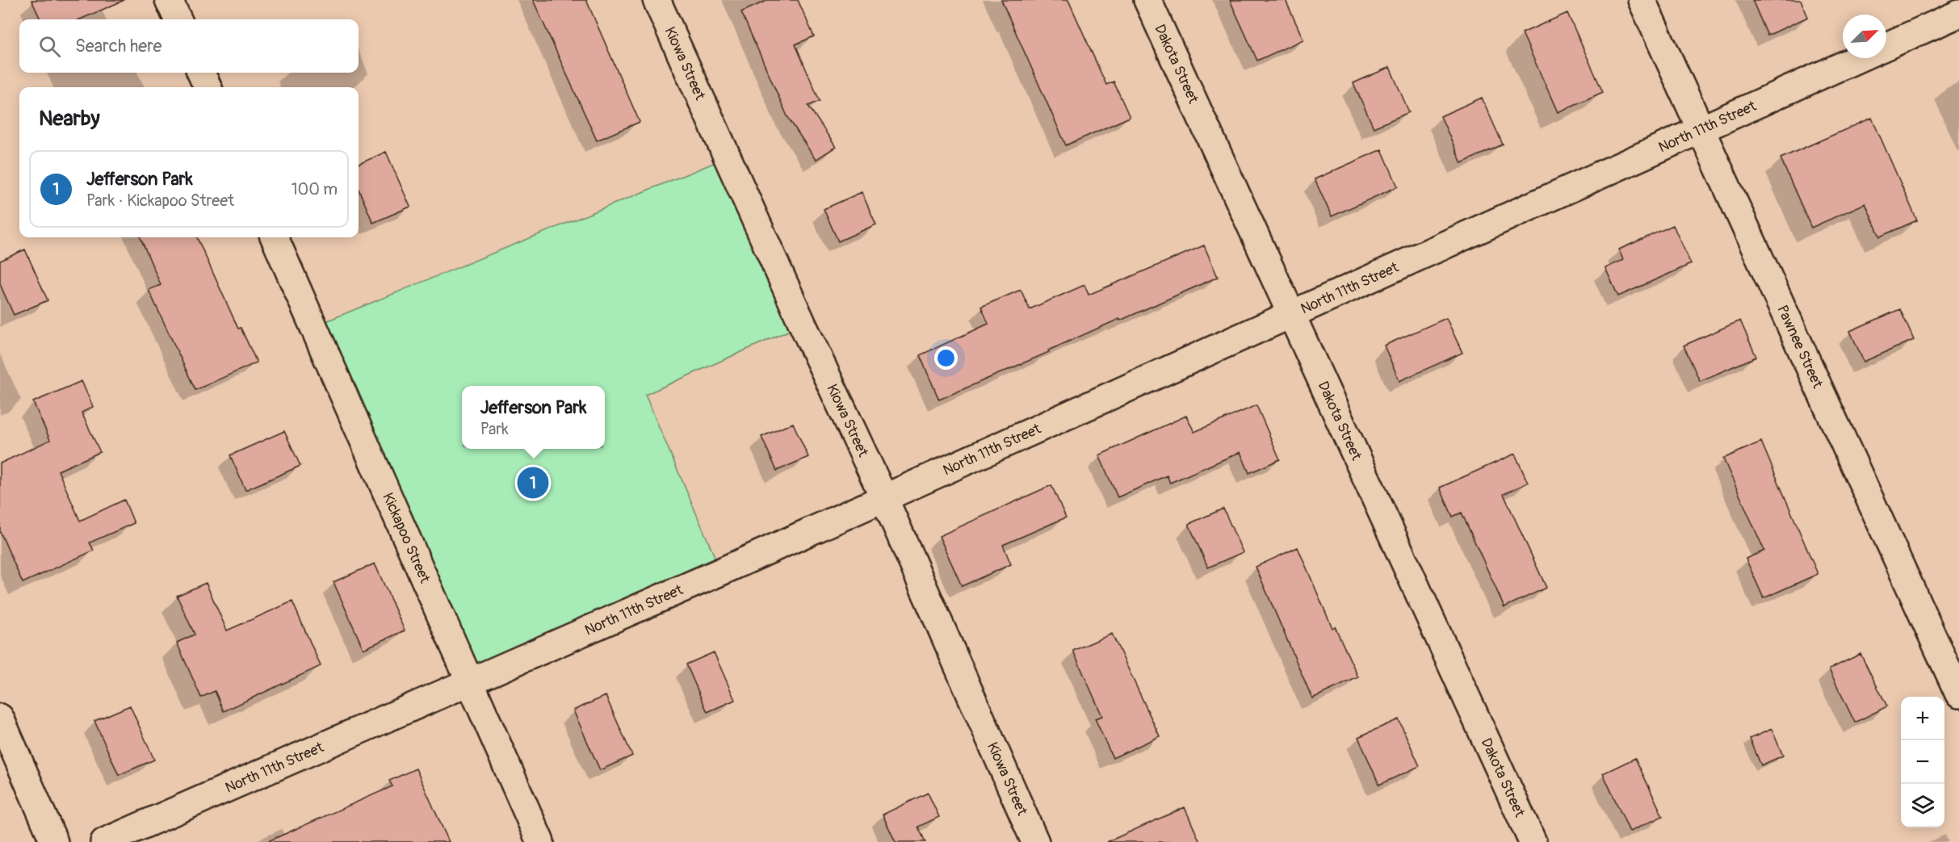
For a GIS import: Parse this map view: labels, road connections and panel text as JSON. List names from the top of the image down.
{
  "streets": {
    "street": [
      "Kiowa Street",
      "Dakota Street",
      "North 11th Street",
      "Pawnee Street",
      "Kickapoo Street"
    ]
  },
  "crossings": [
    ["Kiowa Street", "North 11th Street"],
    ["Dakota Street", "North 11th Street"],
    ["North 11th Street", "Pawnee Street"],
    ["North 11th Street", "Kickapoo Street"]
  ],
  "north": "top right",
  "page": {
    "search": "Search here",
    "heading": "Nearby",
    "list": [
      {
        "mark": "1",
        "name": "Jefferson Park",
        "note": "Park · Kickapoo Street",
        "value": "100 m"
      }
    ],
    "popup": ["Jefferson Park", "Park"],
    "pins": "1",
    "map_buttons": ["+", "−"]
  }
}
